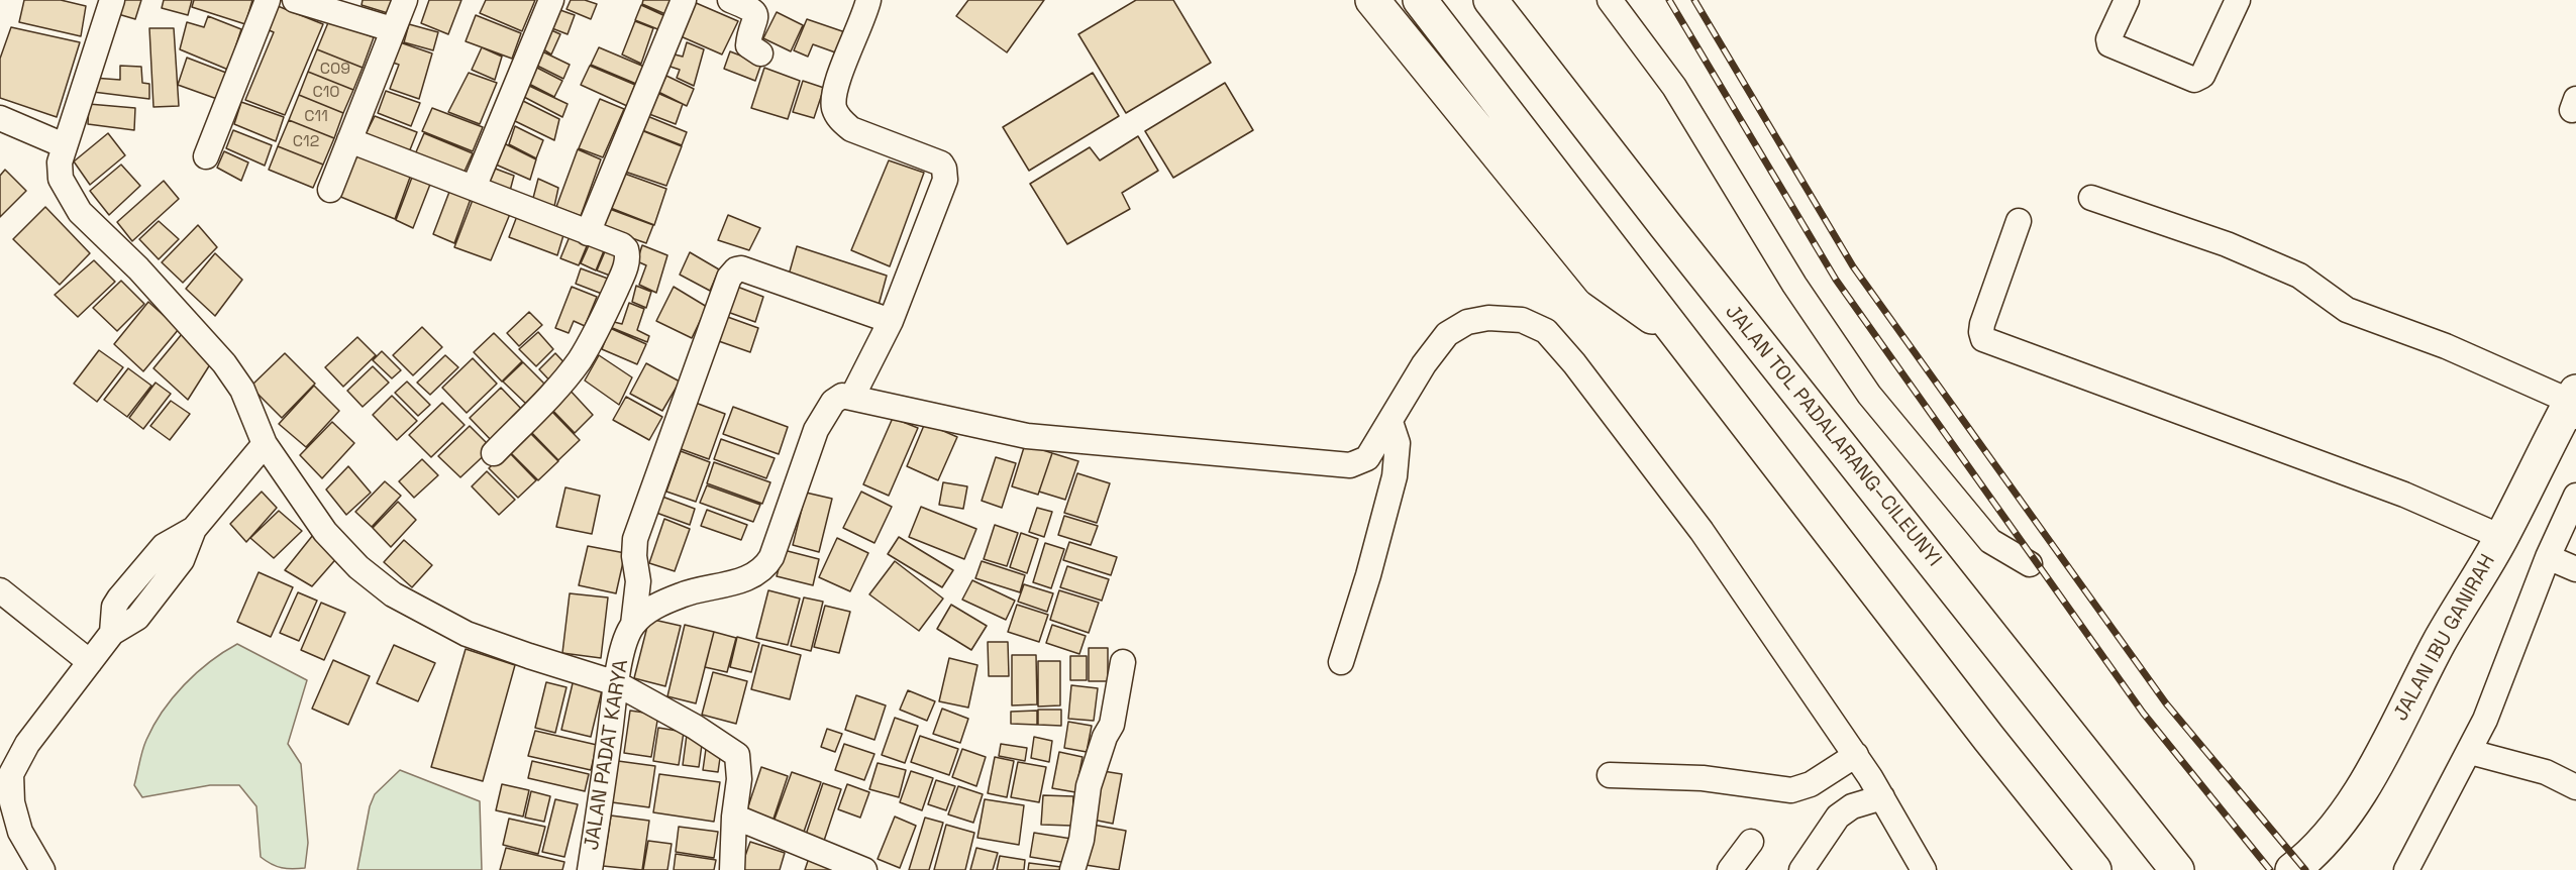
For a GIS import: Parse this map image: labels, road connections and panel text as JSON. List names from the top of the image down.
{
  "streets": {
    "main road": ["JALAN TOL PADALARANG–CILEUNYI", "JALAN IBU GANIRAH"],
    "street": ["JALAN PADAT KARYA"]
  },
  "house_numbers": [
    "C09",
    "C10",
    "C11",
    "C12"
  ]
}
